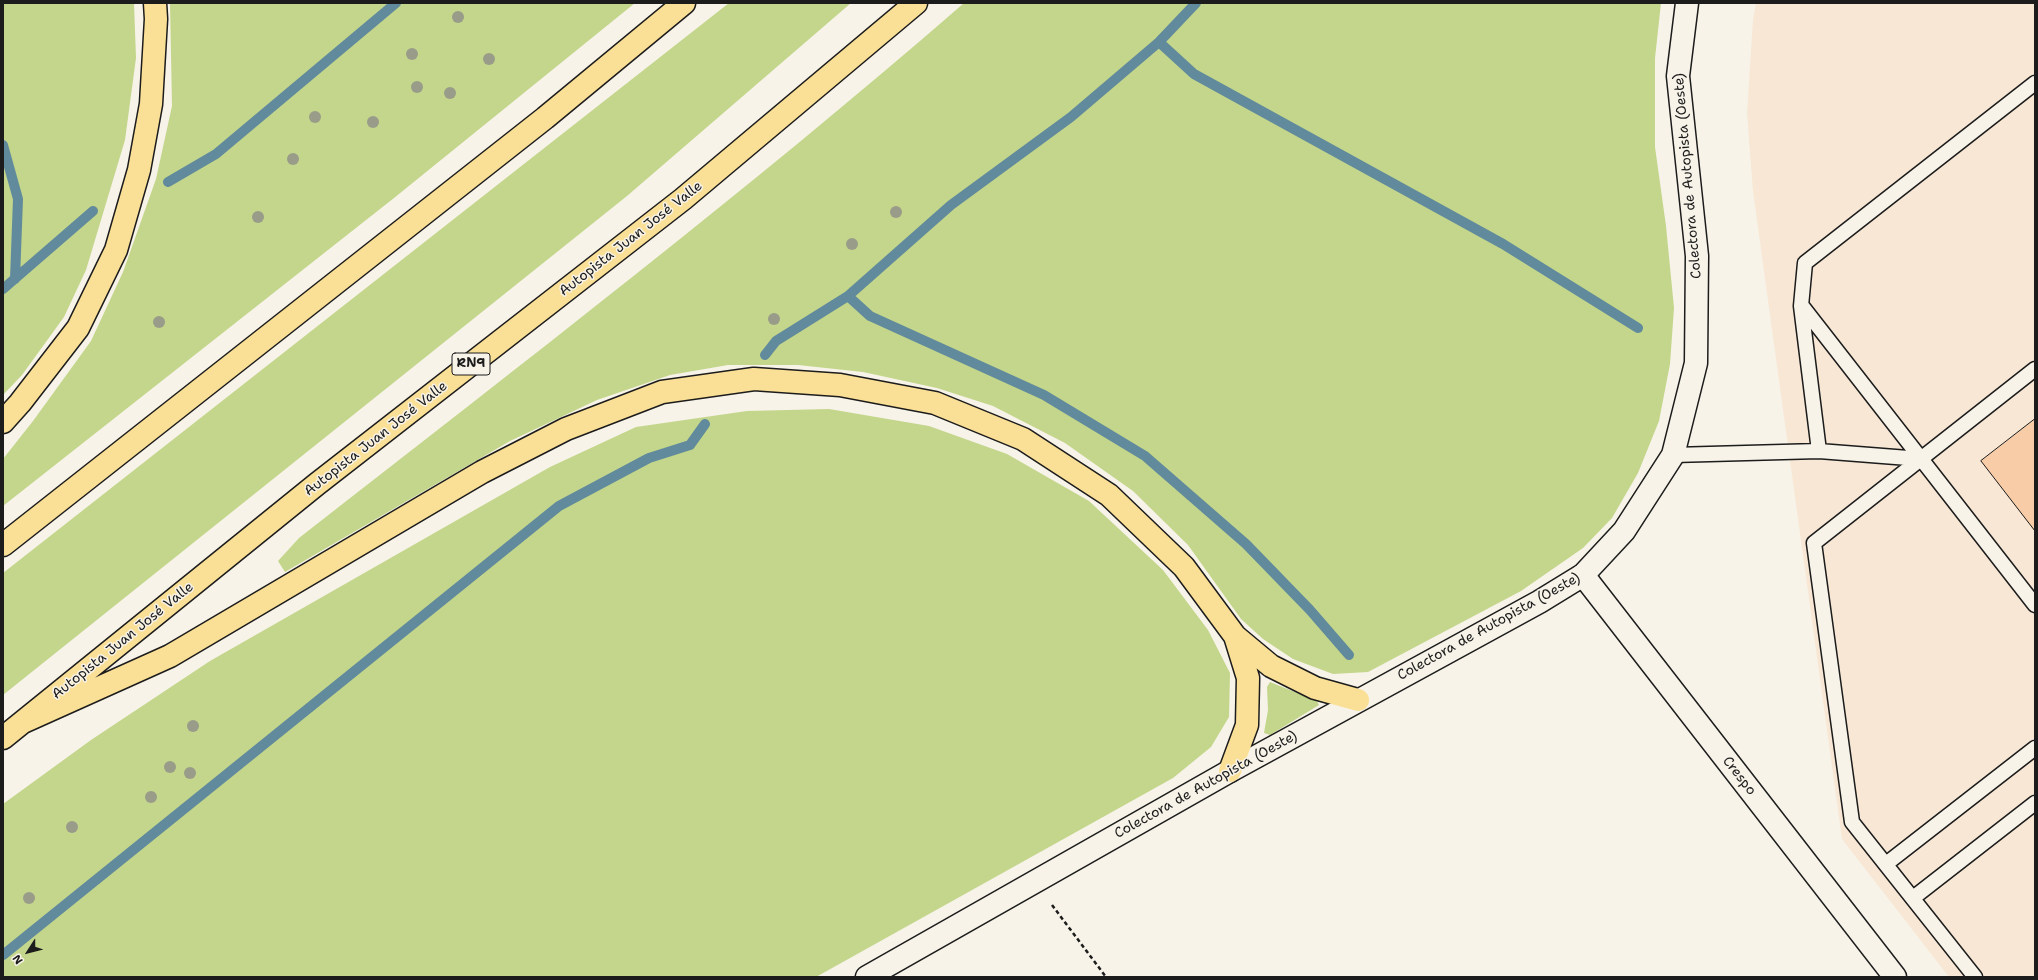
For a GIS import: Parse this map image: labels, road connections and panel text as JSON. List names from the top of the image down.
{
  "streets": {
    "highway": ["Autopista Juan José Valle", "RN9"],
    "main road": ["Colectora de Autopista (Oeste)", "Crespo"]
  },
  "crossings": [
    ["Colectora de Autopista (Oeste)", "Crespo"]
  ],
  "north": "bottom left"
}
